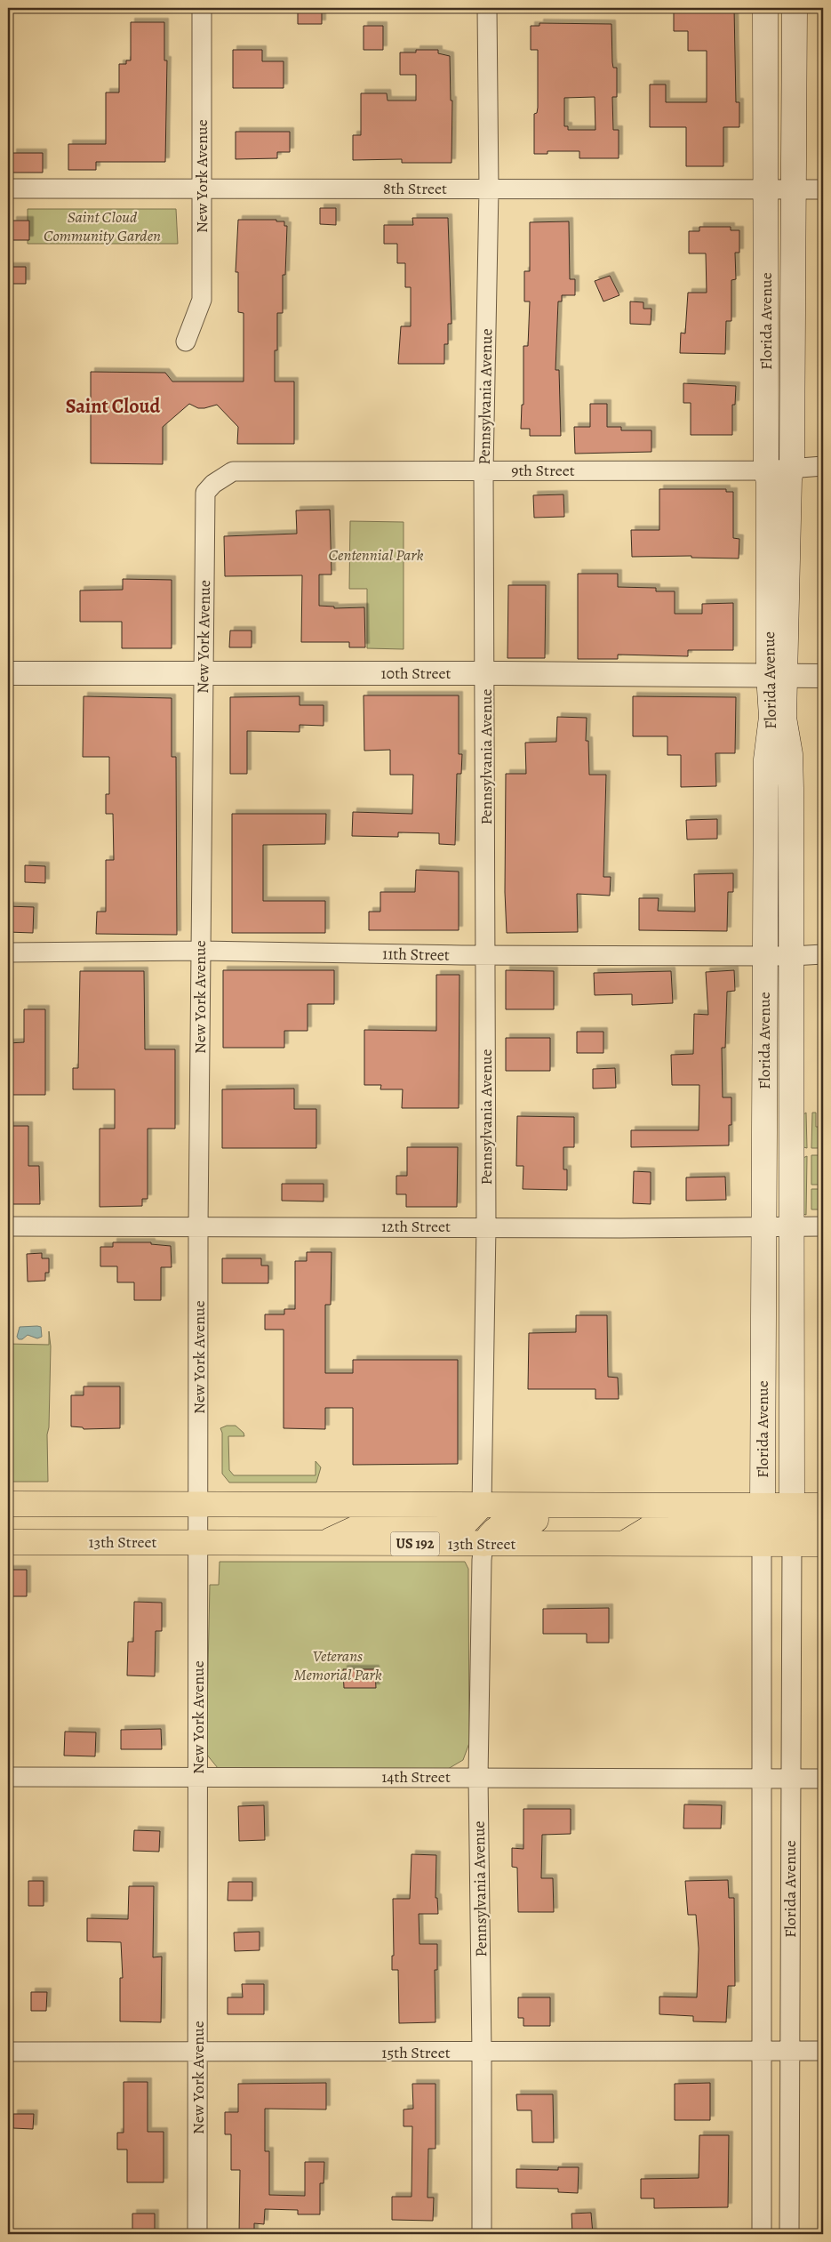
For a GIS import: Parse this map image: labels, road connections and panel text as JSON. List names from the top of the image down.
{
  "streets": {
    "highway": ["13th Street", "US 192"],
    "main road": ["Florida Avenue"],
    "street": [
      "New York Avenue",
      "8th Street",
      "Pennsylvania Avenue",
      "9th Street",
      "10th Street",
      "11th Street",
      "12th Street",
      "14th Street",
      "15th Street"
    ]
  },
  "crossings": [
    ["New York Avenue", "8th Street"],
    ["New York Avenue", "9th Street"],
    ["New York Avenue", "10th Street"],
    ["New York Avenue", "11th Street"],
    ["New York Avenue", "12th Street"],
    ["New York Avenue", "13th Street"],
    ["New York Avenue", "14th Street"],
    ["New York Avenue", "15th Street"],
    ["8th Street", "Florida Avenue"],
    ["8th Street", "Pennsylvania Avenue"],
    ["Florida Avenue", "9th Street"],
    ["Florida Avenue", "10th Street"],
    ["Florida Avenue", "11th Street"],
    ["Florida Avenue", "12th Street"],
    ["Florida Avenue", "13th Street"],
    ["Florida Avenue", "14th Street"],
    ["Florida Avenue", "15th Street"],
    ["Pennsylvania Avenue", "9th Street"],
    ["Pennsylvania Avenue", "10th Street"],
    ["Pennsylvania Avenue", "11th Street"],
    ["Pennsylvania Avenue", "12th Street"],
    ["Pennsylvania Avenue", "13th Street"],
    ["Pennsylvania Avenue", "14th Street"],
    ["Pennsylvania Avenue", "15th Street"]
  ],
  "districts": ["Saint Cloud"],
  "parks": ["Saint Cloud Community Garden", "Centennial Park", "Veterans Memorial Park"]
}
